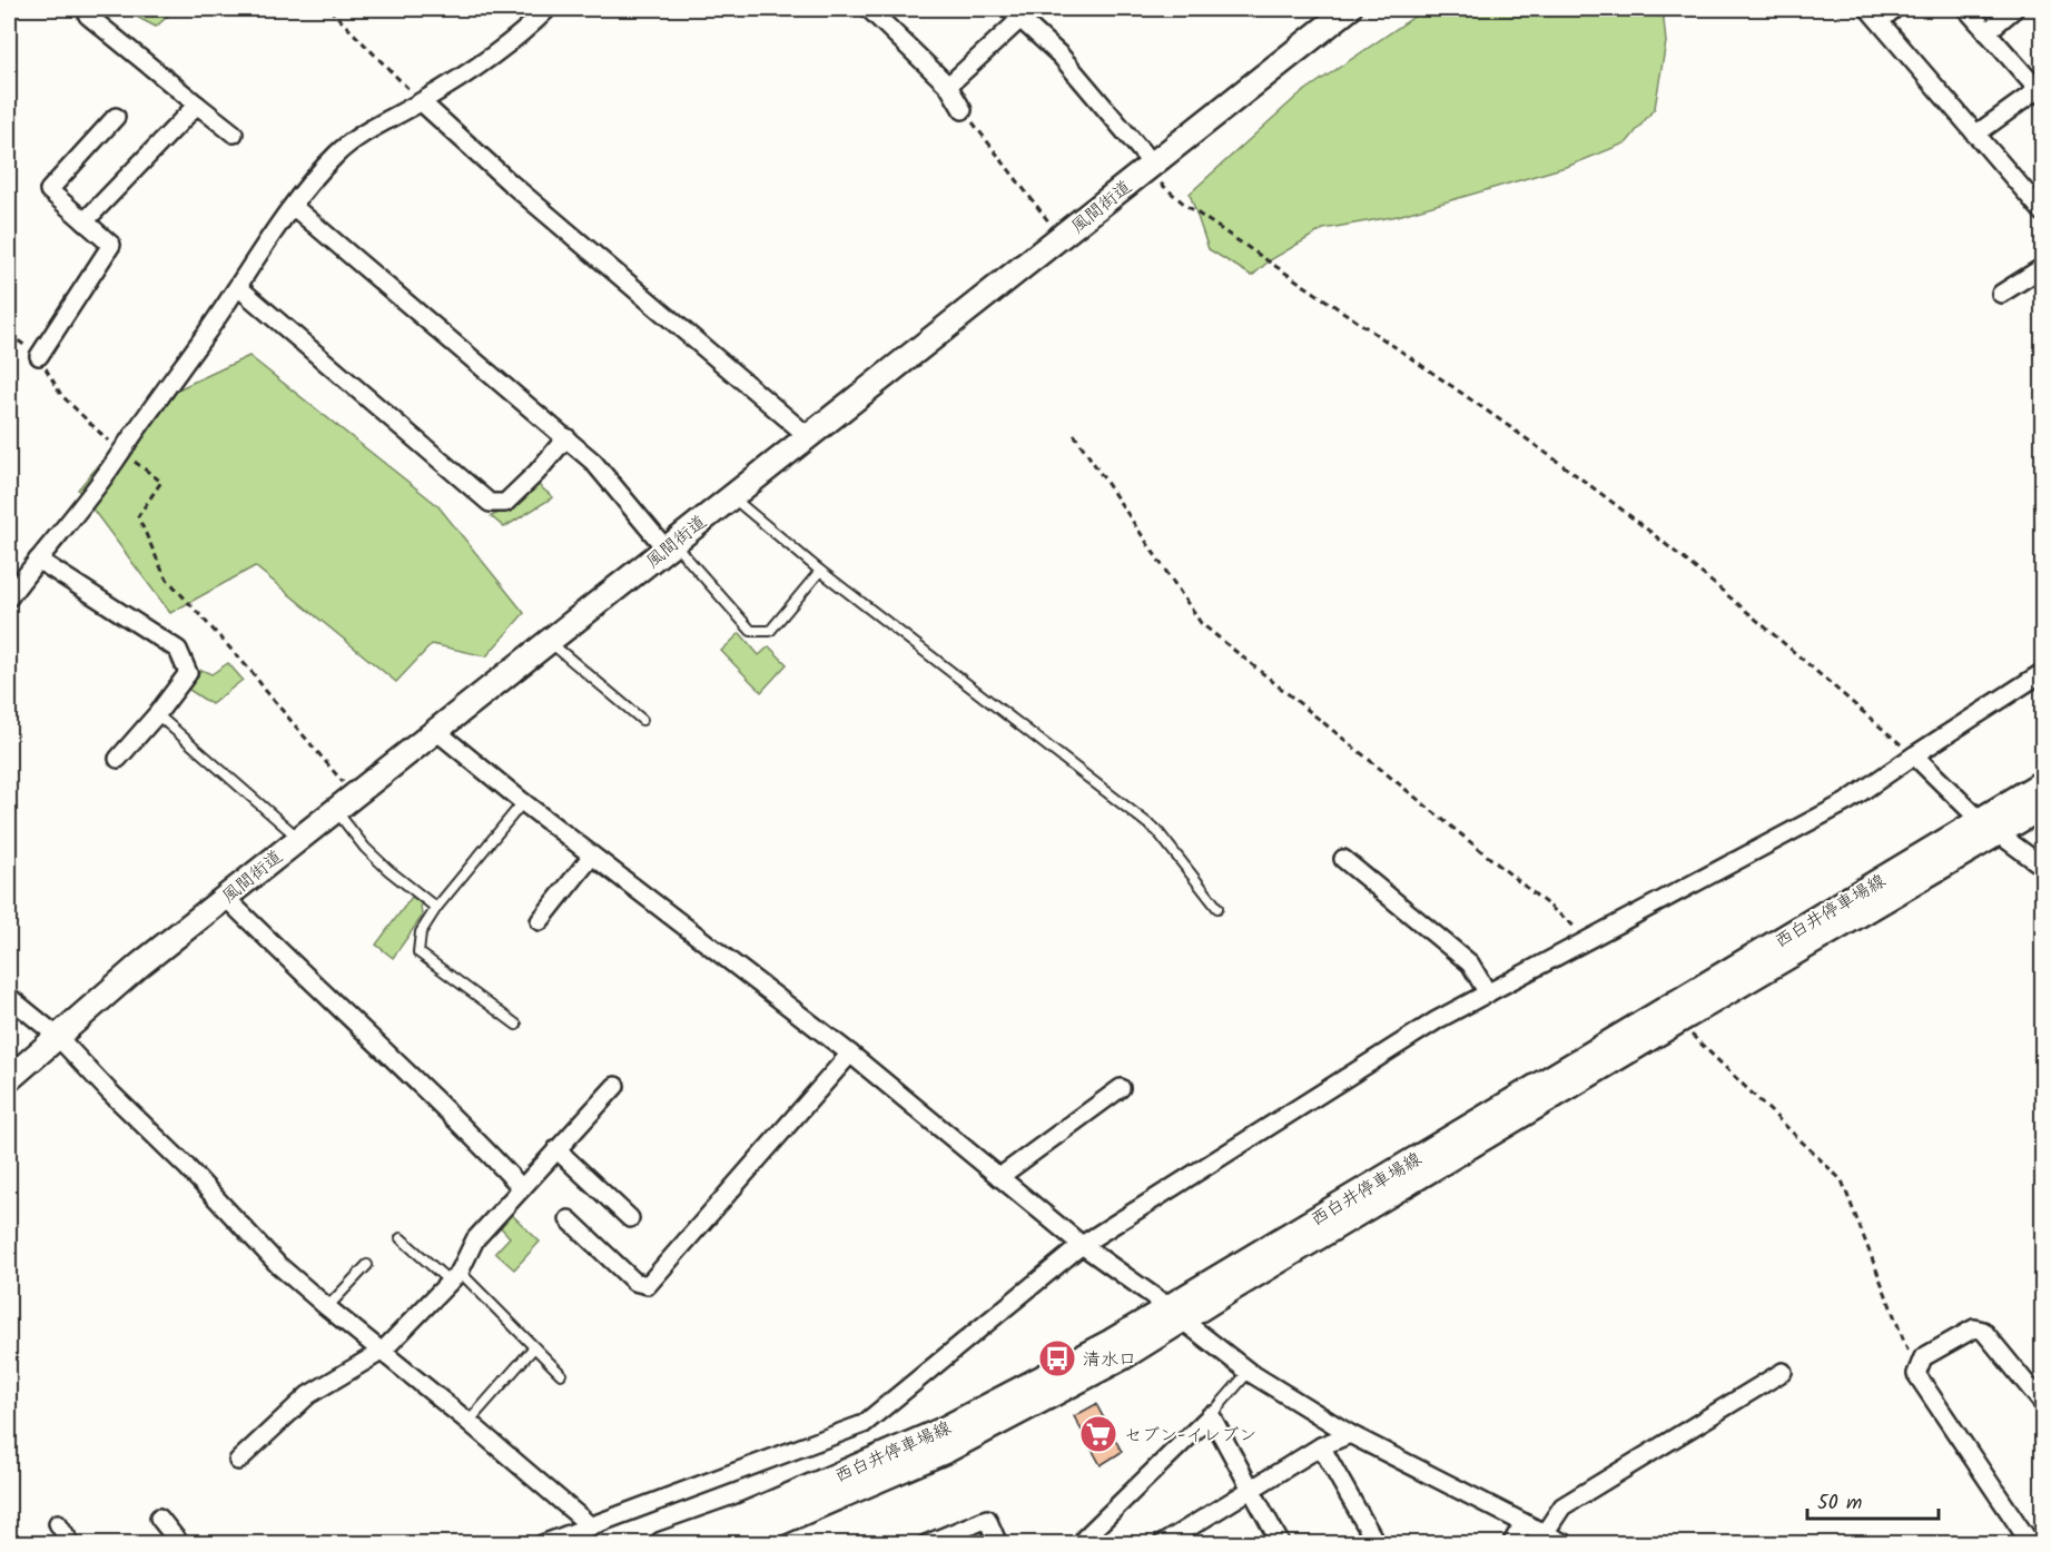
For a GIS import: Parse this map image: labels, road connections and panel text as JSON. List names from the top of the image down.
{
  "streets": {
    "main road": ["風間街道", "西白井停車場線"]
  },
  "places": {
    "bus stop": ["清水口"],
    "supermarket": ["セブン-イレブン"]
  },
  "scale_bar": "50 m"
}
